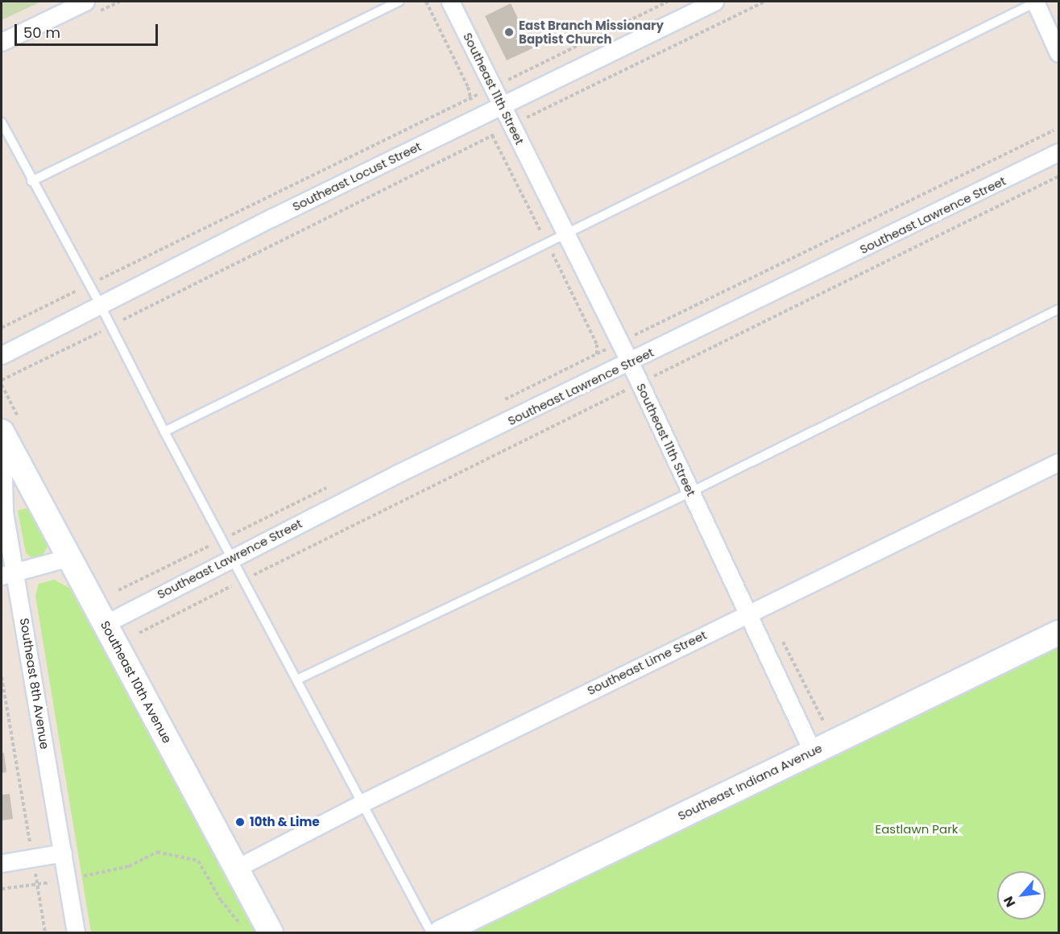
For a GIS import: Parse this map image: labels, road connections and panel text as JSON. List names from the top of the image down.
{
  "streets": {
    "street": [
      "Southeast 11th Street",
      "Southeast Locust Street",
      "Southeast Lawrence Street",
      "Southeast Lime Street",
      "Southeast 10th Avenue",
      "Southeast 8th Avenue",
      "Southeast Indiana Avenue"
    ]
  },
  "crossings": [
    ["Southeast 11th Street", "Southeast Locust Street"],
    ["Southeast 11th Street", "Southeast Lawrence Street"],
    ["Southeast 11th Street", "Southeast Lime Street"],
    ["Southeast 11th Street", "Southeast Indiana Avenue"],
    ["Southeast Lawrence Street", "Southeast 10th Avenue"],
    ["Southeast Lime Street", "Southeast 10th Avenue"],
    ["Southeast 10th Avenue", "Southeast 8th Avenue"]
  ],
  "parks": ["Eastlawn Park"],
  "places": ["East Branch Missionary Baptist Church", "10th & Lime"],
  "scale_bar": "50 m",
  "north": "bottom left"
}
